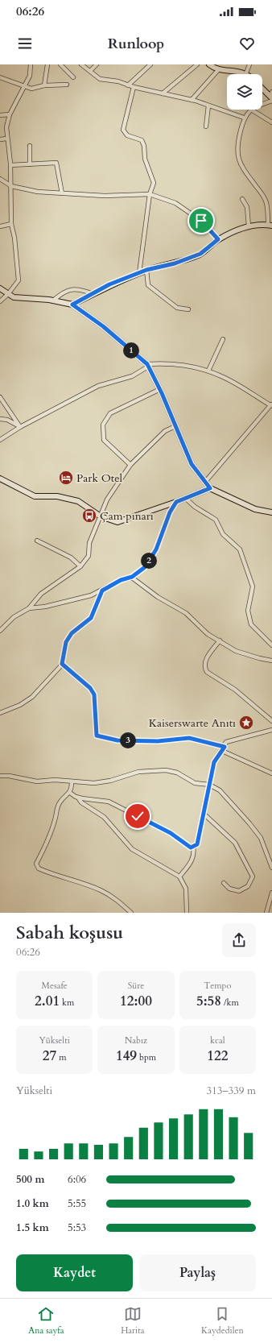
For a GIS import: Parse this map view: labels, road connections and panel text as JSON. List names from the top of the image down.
{
  "places": {
    "hotel": ["Park Otel"],
    "bus stop": ["Çam pınarı"],
    "place": ["Kaiserswarte Anıtı"]
  },
  "page": {
    "status": "06:26",
    "header": "Runloop",
    "pins": ["1", "2", "3"],
    "heading": ["Sabah koşusu", "06:26"],
    "stats": [
      ["Mesafe", "2.01 km"],
      ["Süre", "12:00"],
      ["Tempo", "5:58 /km"],
      ["Yükselti", "27 m"],
      ["Nabız", "149 bpm"],
      ["kcal", "122"]
    ],
    "chart": ["Yükselti", "313–339 m"],
    "list": [
      {
        "name": "500 m",
        "note": "6:06"
      },
      {
        "name": "1.0 km",
        "note": "5:55"
      },
      {
        "name": "1.5 km",
        "note": "5:53"
      }
    ],
    "buttons": ["Kaydet", "Paylaş"],
    "tabs": ["Ana sayfa", "Harita", "Kaydedilen"]
  }
}
